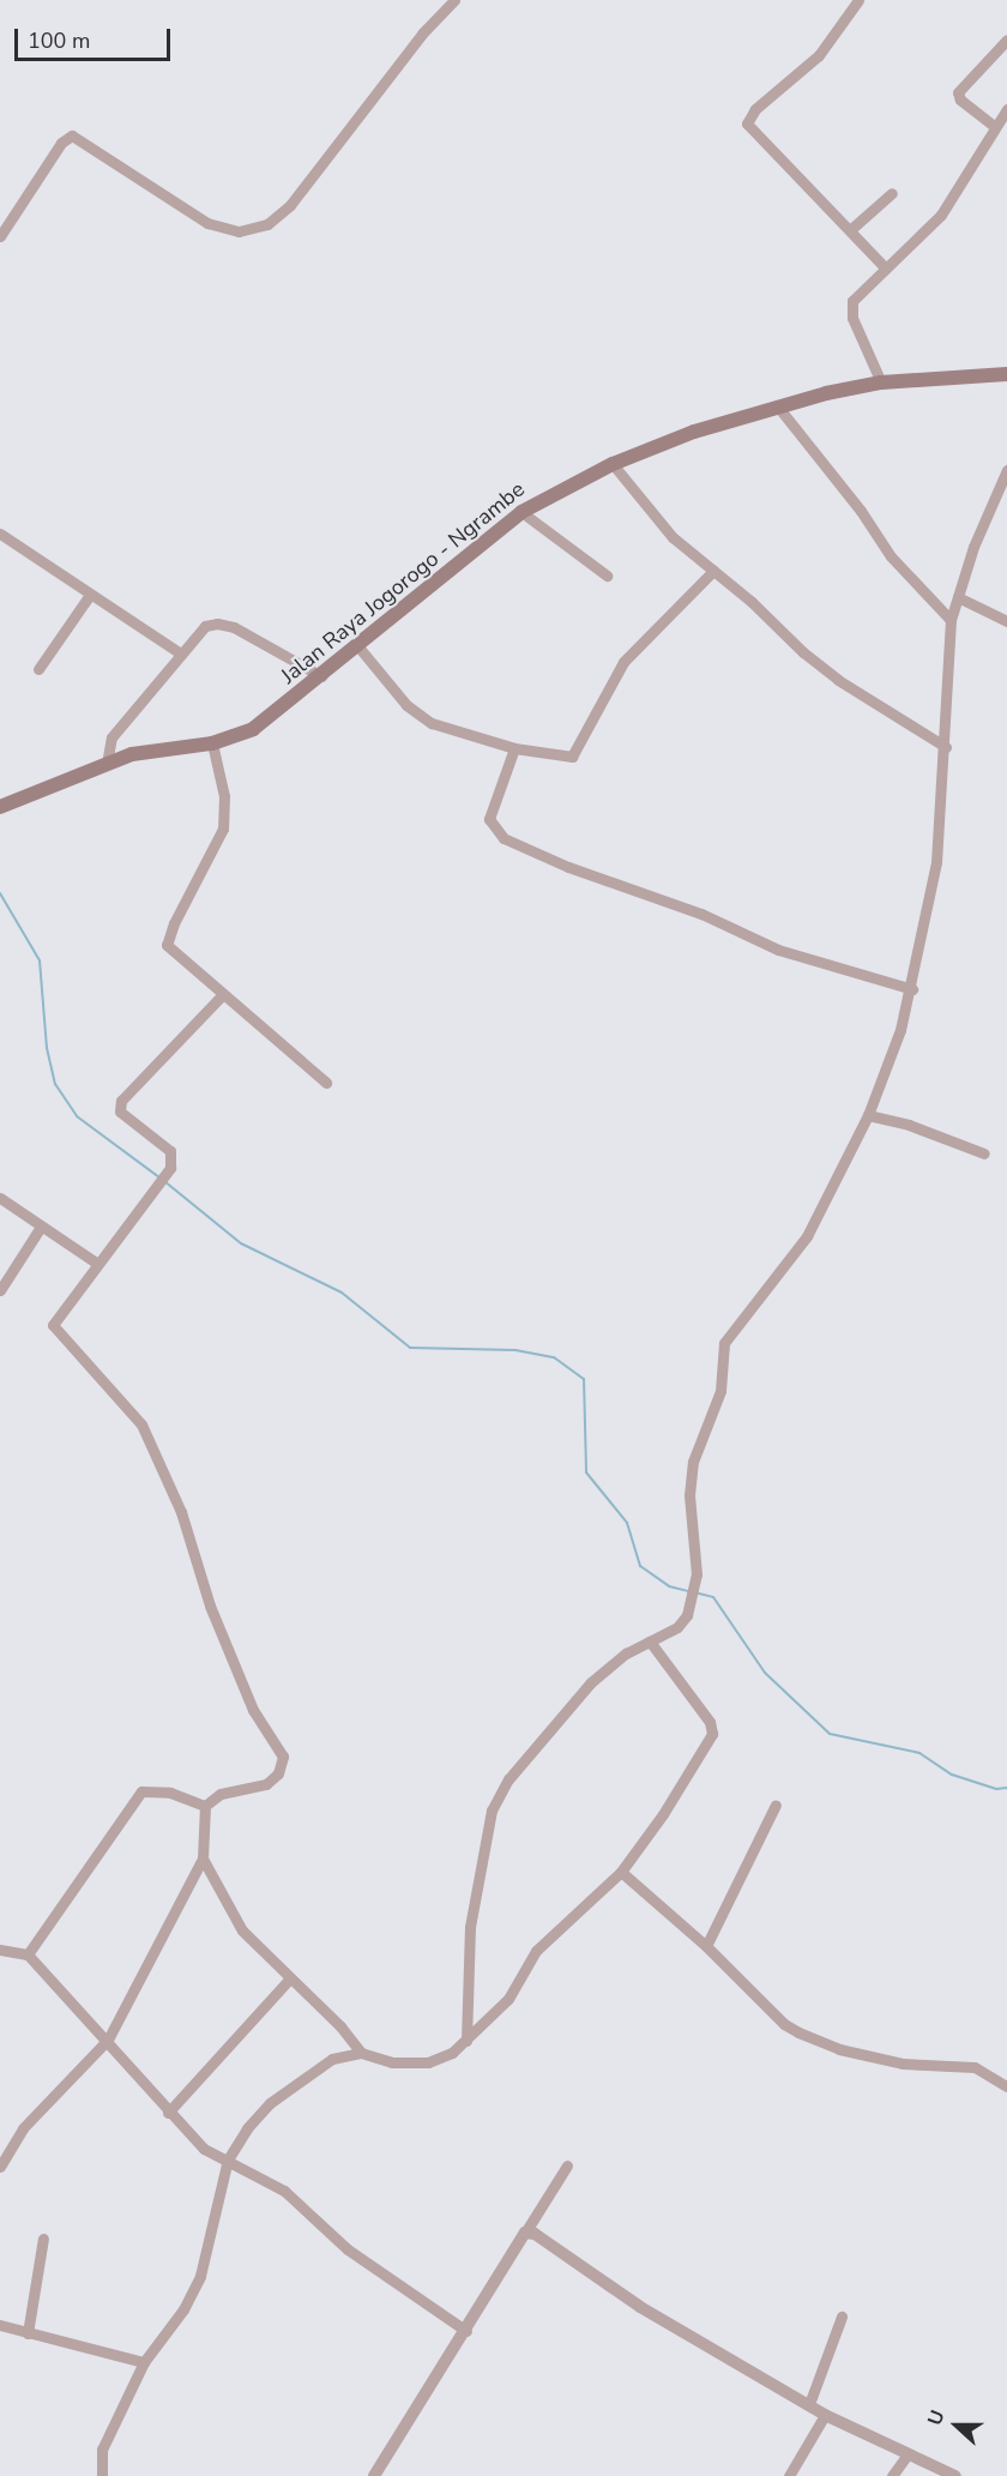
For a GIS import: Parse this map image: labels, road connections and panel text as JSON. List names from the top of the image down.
{
  "streets": {
    "main road": ["Jalan Raya Jogorogo - Ngrambe"]
  },
  "scale_bar": "100 m",
  "north": "left"
}
